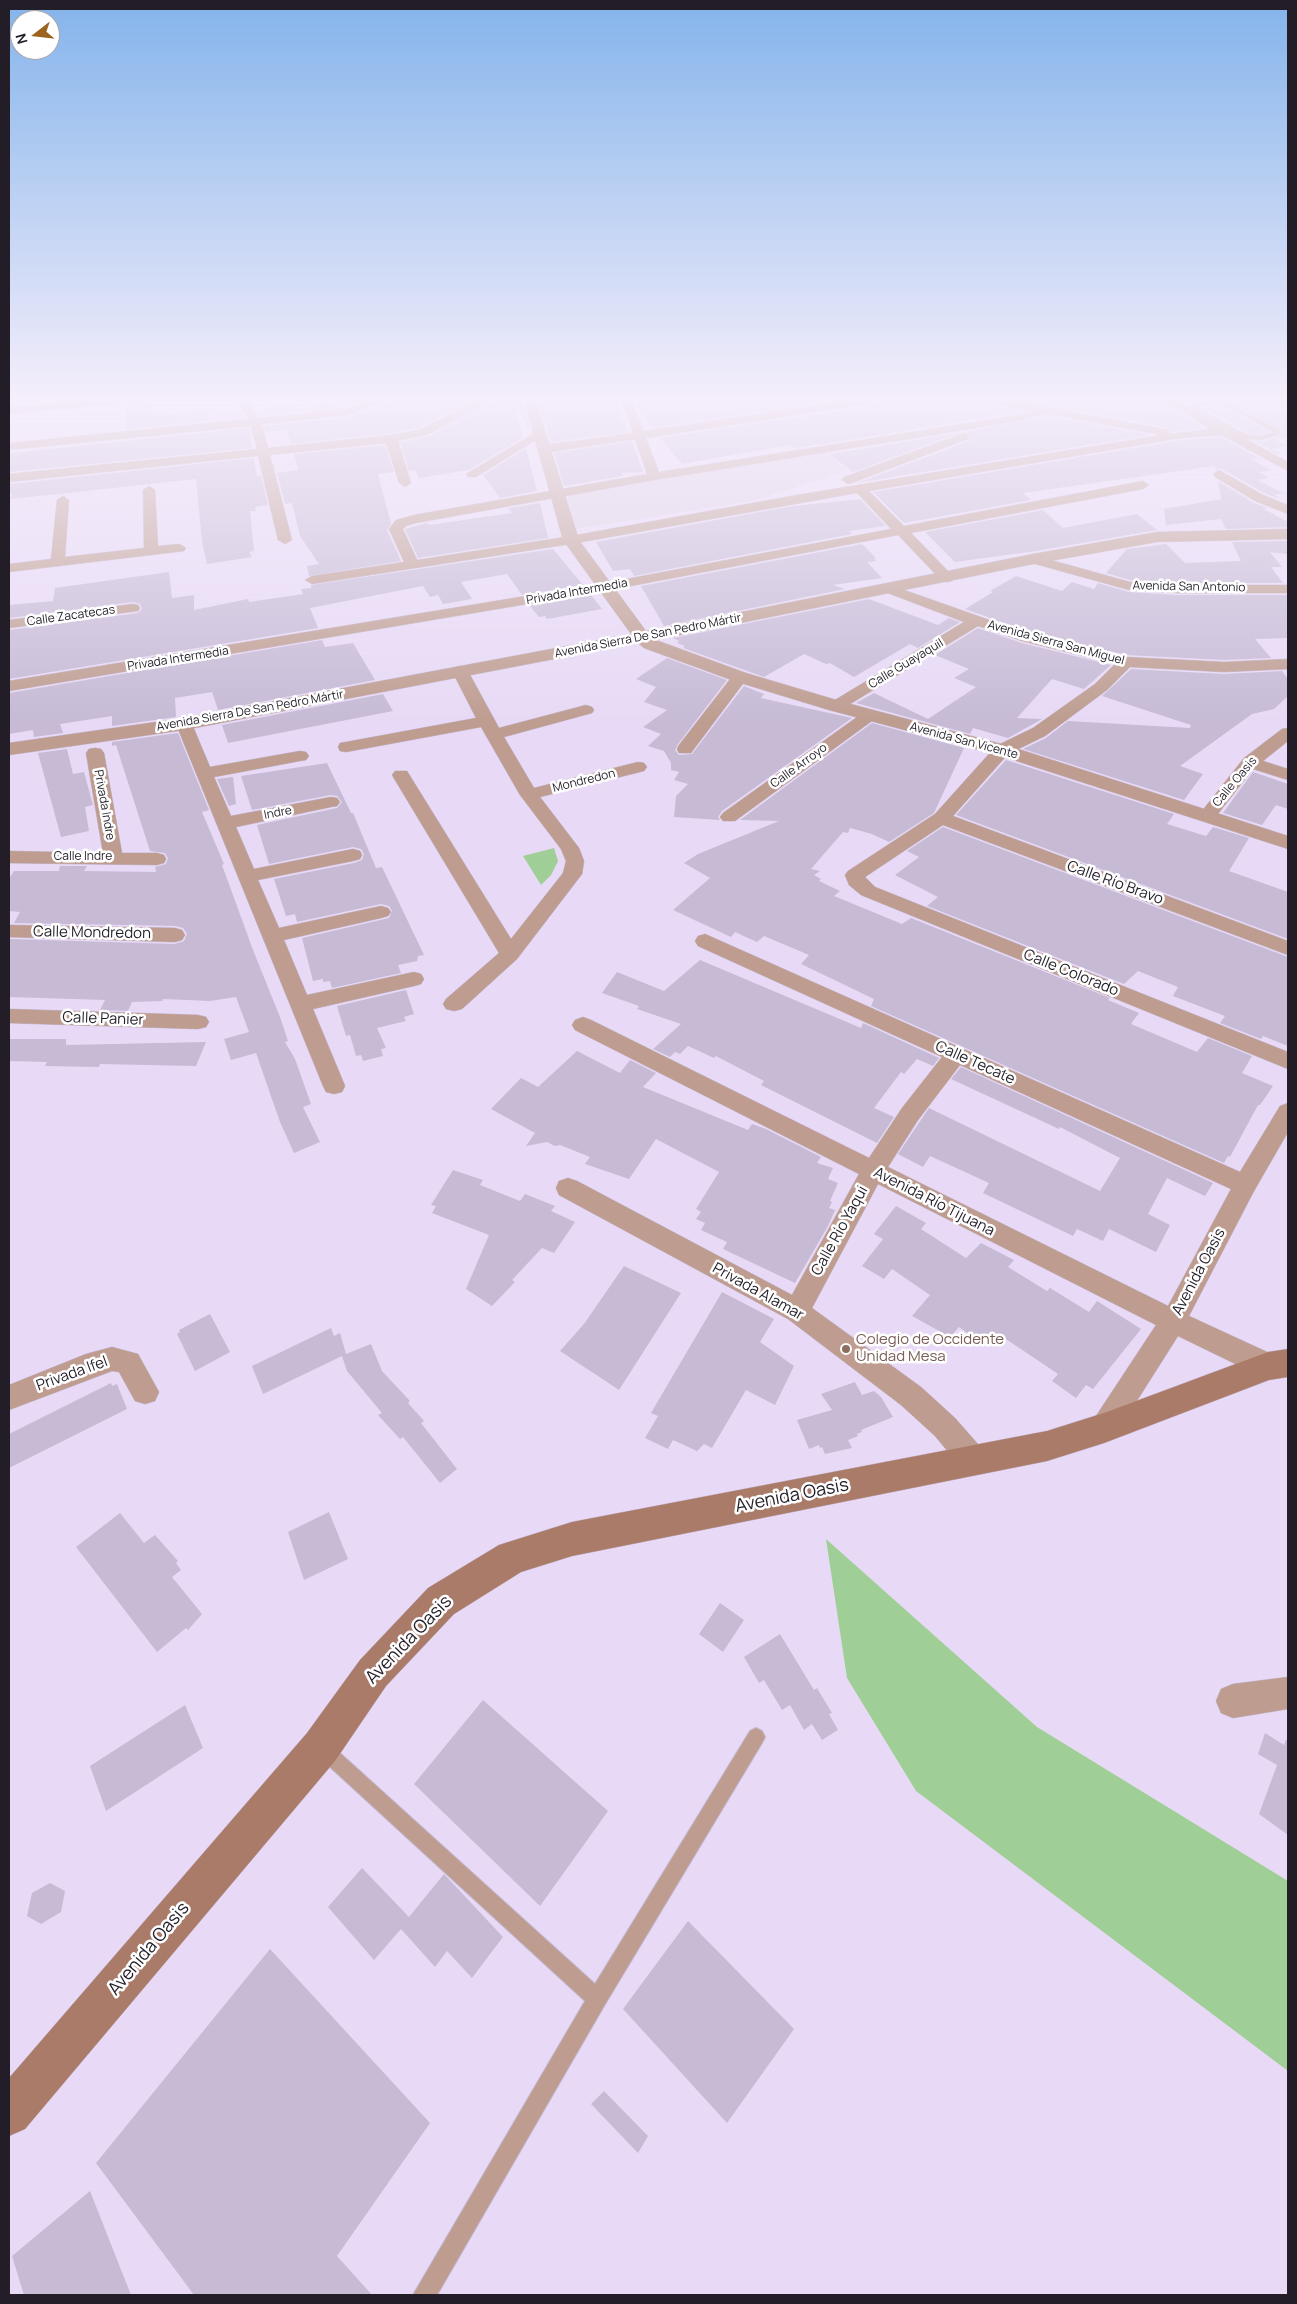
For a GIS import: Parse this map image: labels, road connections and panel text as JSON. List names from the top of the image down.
{
  "streets": {
    "main road": ["Avenida Oasis"],
    "street": [
      "Avenida San Antonio",
      "Privada Intermedia",
      "Calle Zacatecas",
      "Avenida Sierra De San Pedro Mártir",
      "Avenida Sierra San Miguel",
      "Calle Guayaquil",
      "Avenida San Vicente",
      "Calle Arroyo",
      "Mondredon",
      "Calle Oasis",
      "Privada Indre",
      "Indre",
      "Calle Indre",
      "Calle Río Bravo",
      "Calle Mondredon",
      "Calle Colorado",
      "Calle Panier",
      "Calle Tecate",
      "Avenida Río Tijuana",
      "Calle Río Yaqui",
      "Privada Alamar",
      "Privada Ifel"
    ]
  },
  "crossings": [
    ["Avenida San Antonio", "Avenida Sierra De San Pedro Mártir"],
    ["Avenida Sierra De San Pedro Mártir", "Avenida Sierra San Miguel"],
    ["Avenida Sierra De San Pedro Mártir", "Avenida San Vicente"],
    ["Avenida Sierra San Miguel", "Calle Guayaquil"],
    ["Calle Guayaquil", "Avenida San Vicente"],
    ["Avenida San Vicente", "Calle Arroyo"],
    ["Avenida San Vicente", "Calle Oasis"],
    ["Privada Indre", "Calle Indre"],
    ["Calle Río Bravo", "Calle Colorado"],
    ["Calle Tecate", "Calle Río Yaqui"],
    ["Calle Tecate", "Avenida Oasis"],
    ["Avenida Río Tijuana", "Calle Río Yaqui"],
    ["Avenida Río Tijuana", "Avenida Oasis"],
    ["Calle Río Yaqui", "Privada Alamar"],
    ["Avenida Oasis", "Privada Alamar"]
  ],
  "places": ["Colegio de Occidente Unidad Mesa"],
  "north": "left"
}
